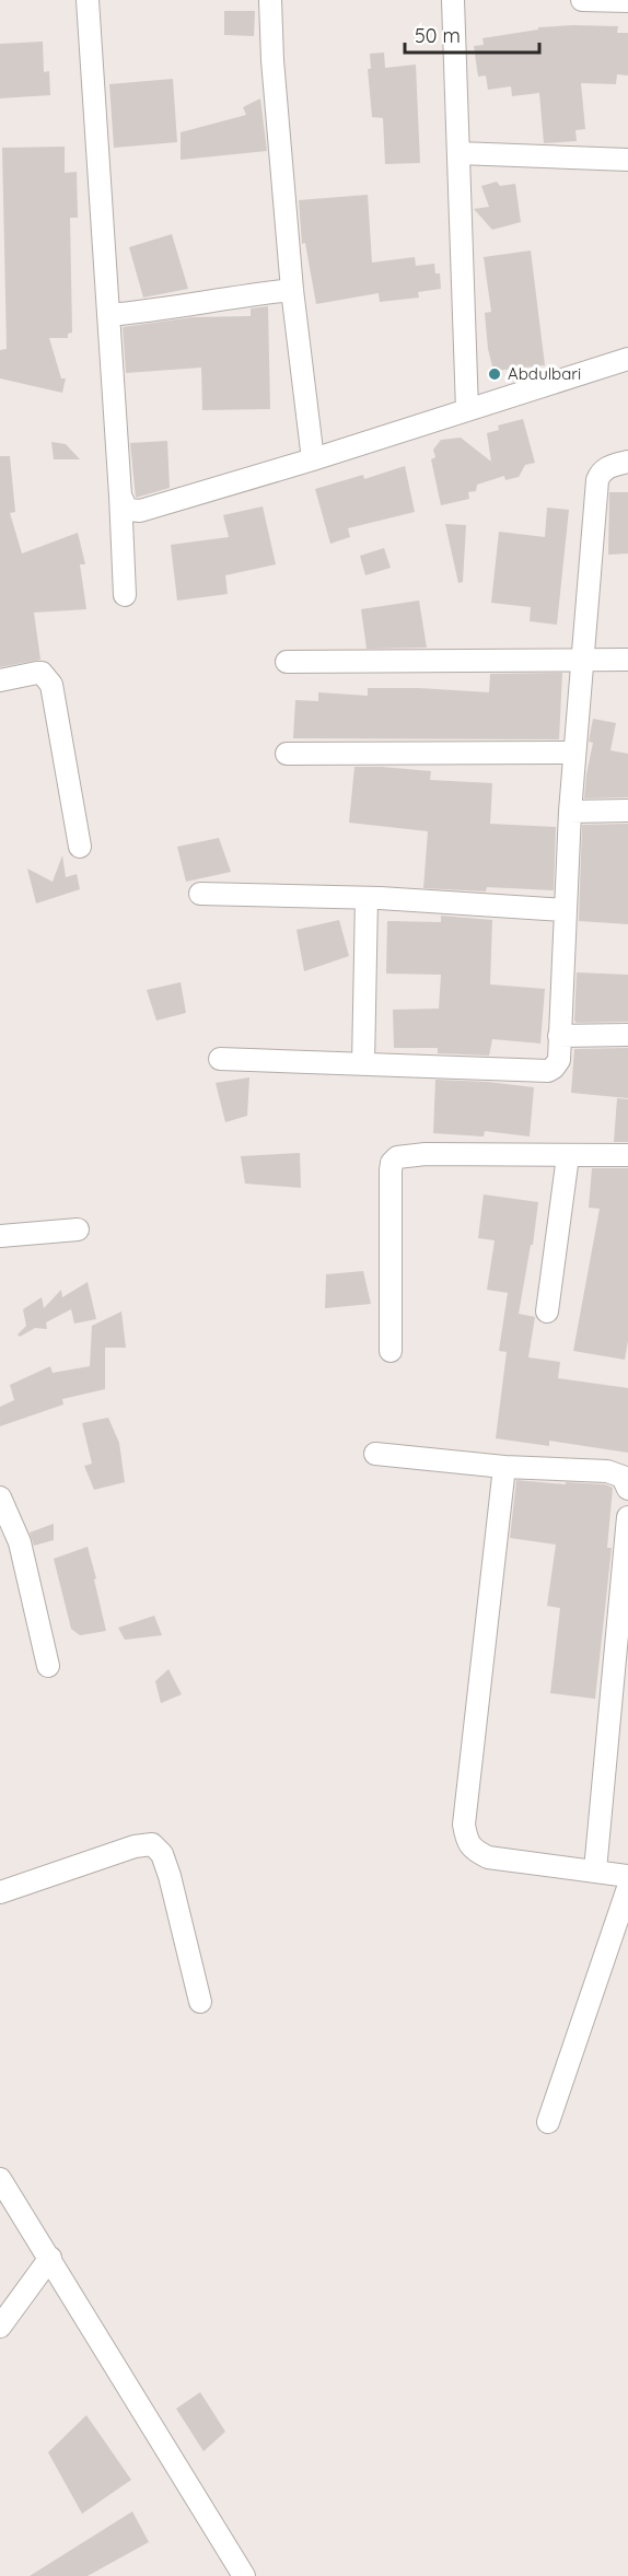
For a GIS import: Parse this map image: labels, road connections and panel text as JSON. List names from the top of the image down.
{
  "places": ["Abdulbari"],
  "scale_bar": "50 m"
}
